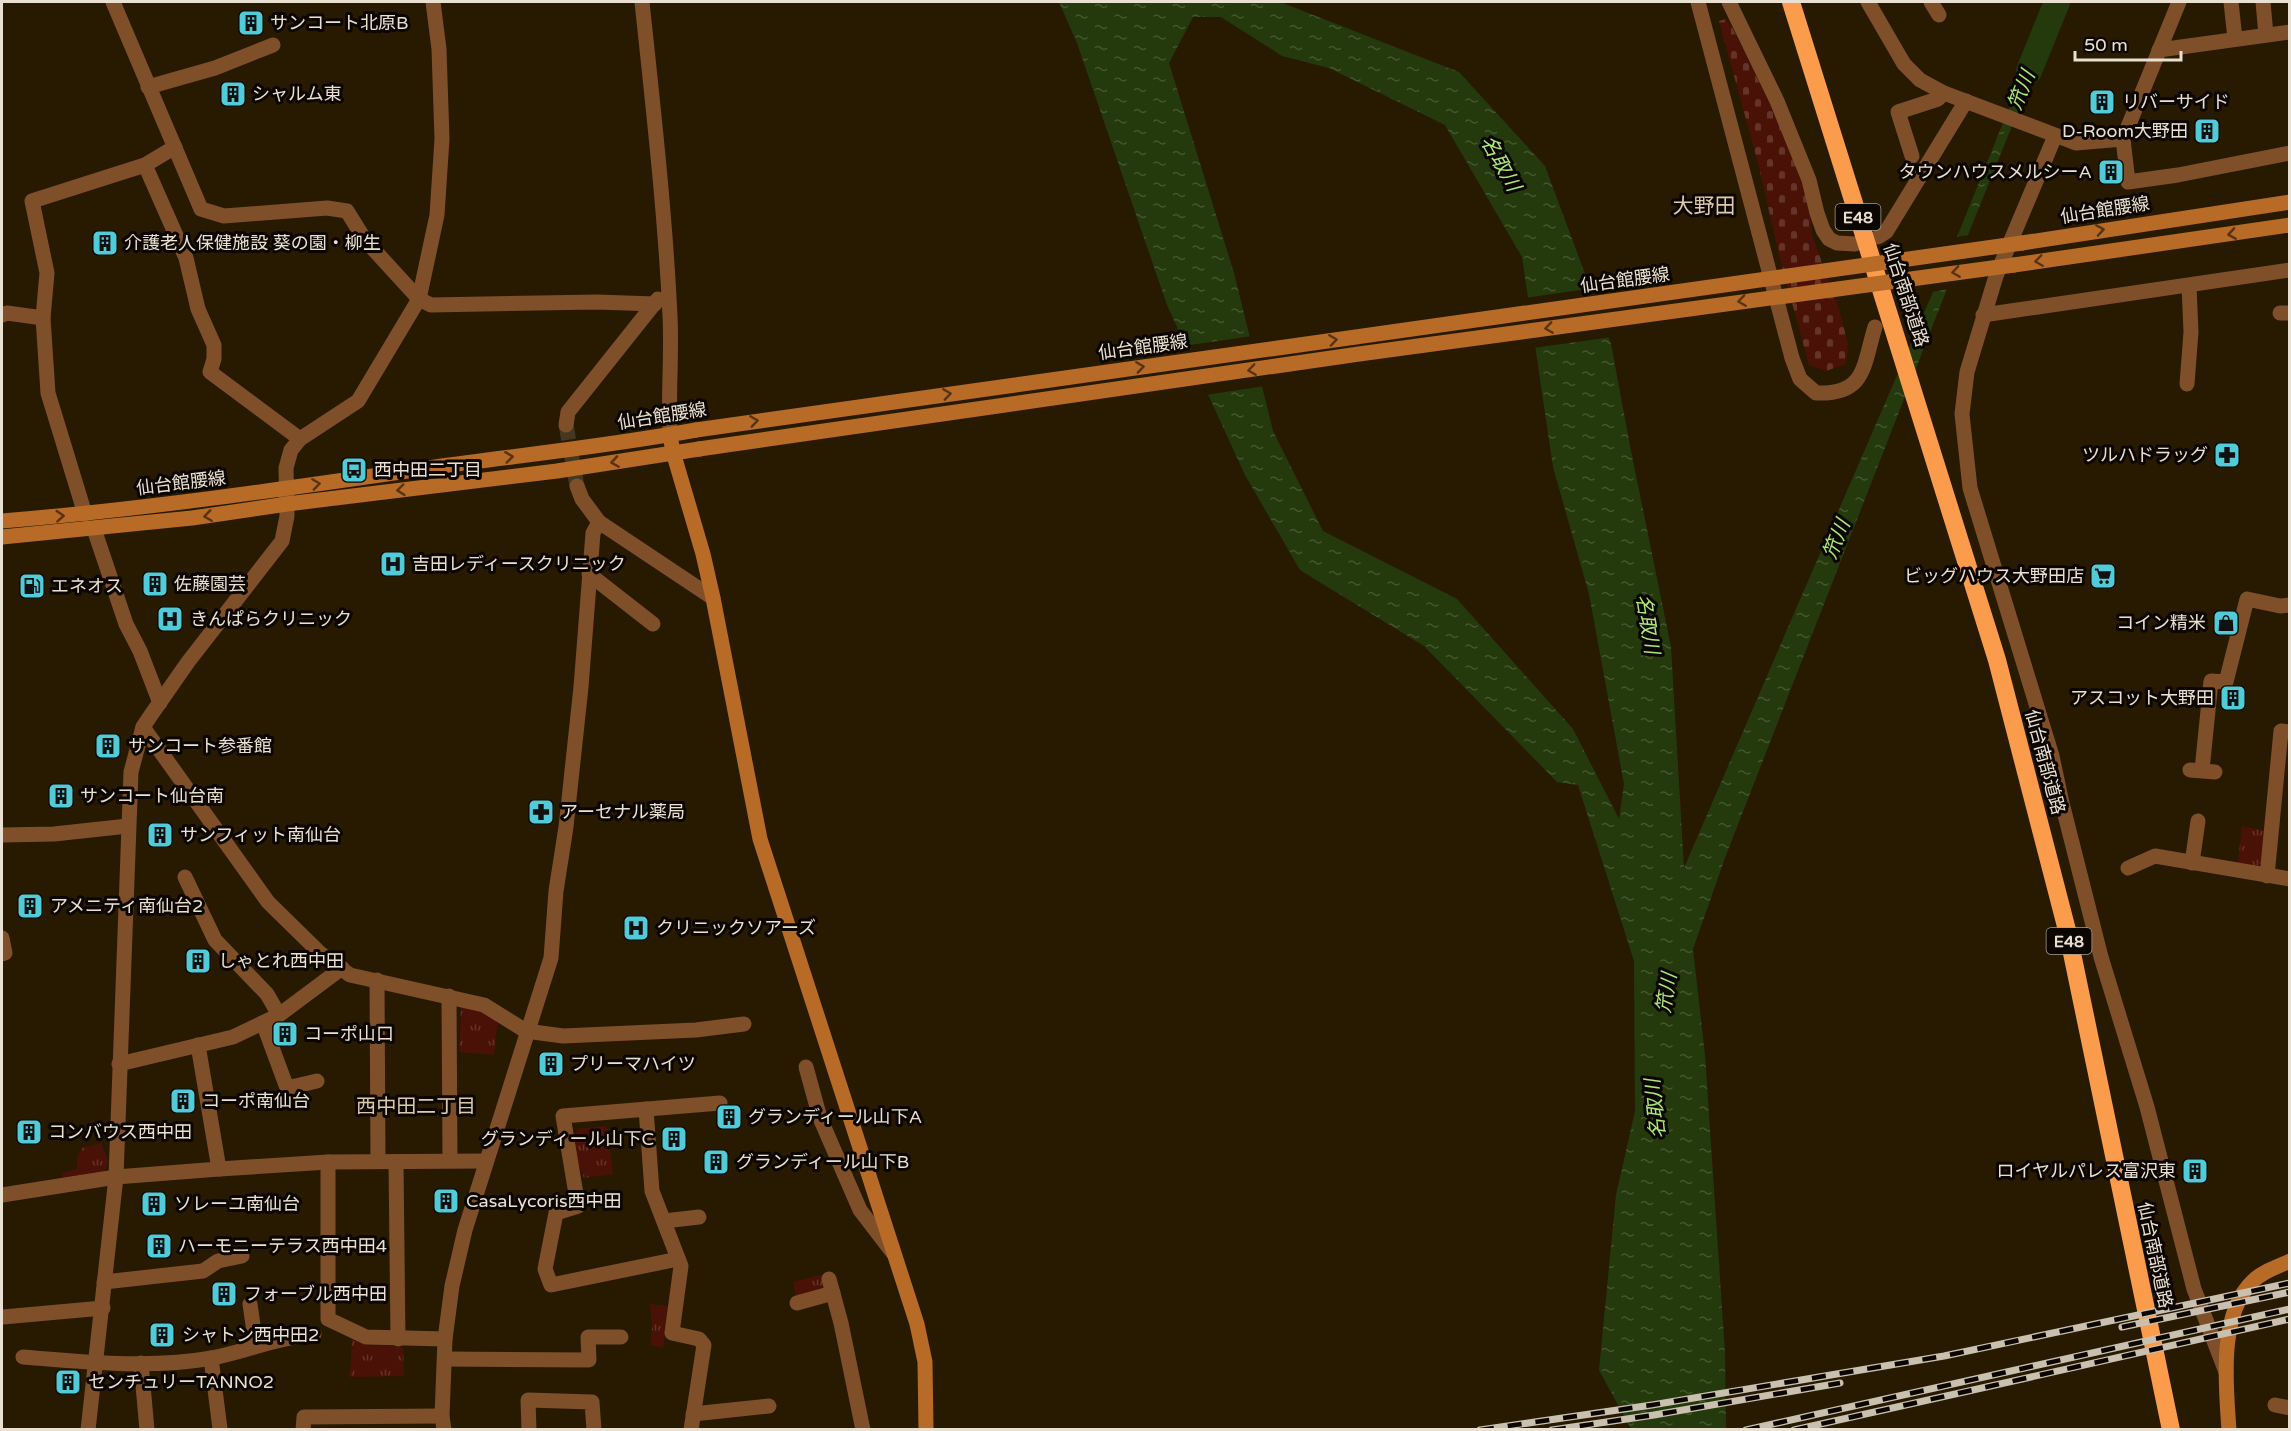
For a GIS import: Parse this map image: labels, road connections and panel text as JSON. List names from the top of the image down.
{
  "streets": {
    "highway": ["E48", "仙台南部道路"],
    "main road": ["仙台館腰線"]
  },
  "districts": ["大野田", "西中田二丁目"],
  "water": ["笊川", "名取川"],
  "places": {
    "building": [
      "サンコート北原B",
      "シャルム東",
      "リバーサイド",
      "D-Room大野田",
      "タウンハウスメルシーA",
      "介護老人保健施設 葵の園・柳生",
      "佐藤園芸",
      "アスコット大野田",
      "サンコート参番館",
      "サンコート仙台南",
      "サンフィット南仙台",
      "アメニティ南仙台2",
      "しゃとれ西中田",
      "コーポ山口",
      "プリーマハイツ",
      "コーポ南仙台",
      "グランディール山下A",
      "コンバウス西中田",
      "グランディール山下C",
      "グランディール山下B",
      "ロイヤルパレス富沢東",
      "CasaLycoris西中田",
      "ソレーユ南仙台",
      "ハーモニーテラス西中田4",
      "フォーブル西中田",
      "シャトン西中田2",
      "センチュリーTANNO2"
    ],
    "pharmacy": ["ツルハドラッグ", "アーセナル薬局"],
    "bus stop": ["西中田二丁目"],
    "hospital": ["吉田レディースクリニック", "きんぱらクリニック", "クリニックソアーズ"],
    "supermarket": ["ビッグハウス大野田店"],
    "fuel station": ["エネオス"],
    "shop": ["コイン精米"]
  },
  "scale_bar": "50 m"
}
